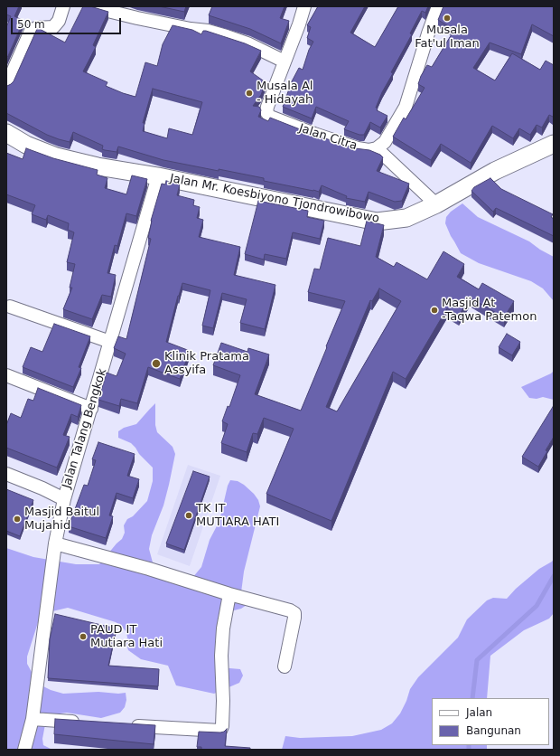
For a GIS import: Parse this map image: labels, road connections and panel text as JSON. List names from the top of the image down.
{
  "streets": {
    "main road": ["Jalan Mr. Koesbiyono Tjondrowibowo"],
    "street": ["Jalan Citra", "Jalan Talang Bengkok"]
  },
  "crossings": [
    ["Jalan Mr. Koesbiyono Tjondrowibowo", "Jalan Talang Bengkok"]
  ],
  "places": [
    "Musala Fat'ul Iman",
    "Musala Al - Hidayah",
    "Masjid At -Taqwa Patemon",
    "Klinik Pratama Assyifa",
    "TK IT MUTIARA HATI",
    "Masjid Baitul Mujahid",
    "PAUD IT Mutiara Hati"
  ],
  "legend": ["Jalan", "Bangunan"],
  "scale_bar": "50 m"
}
